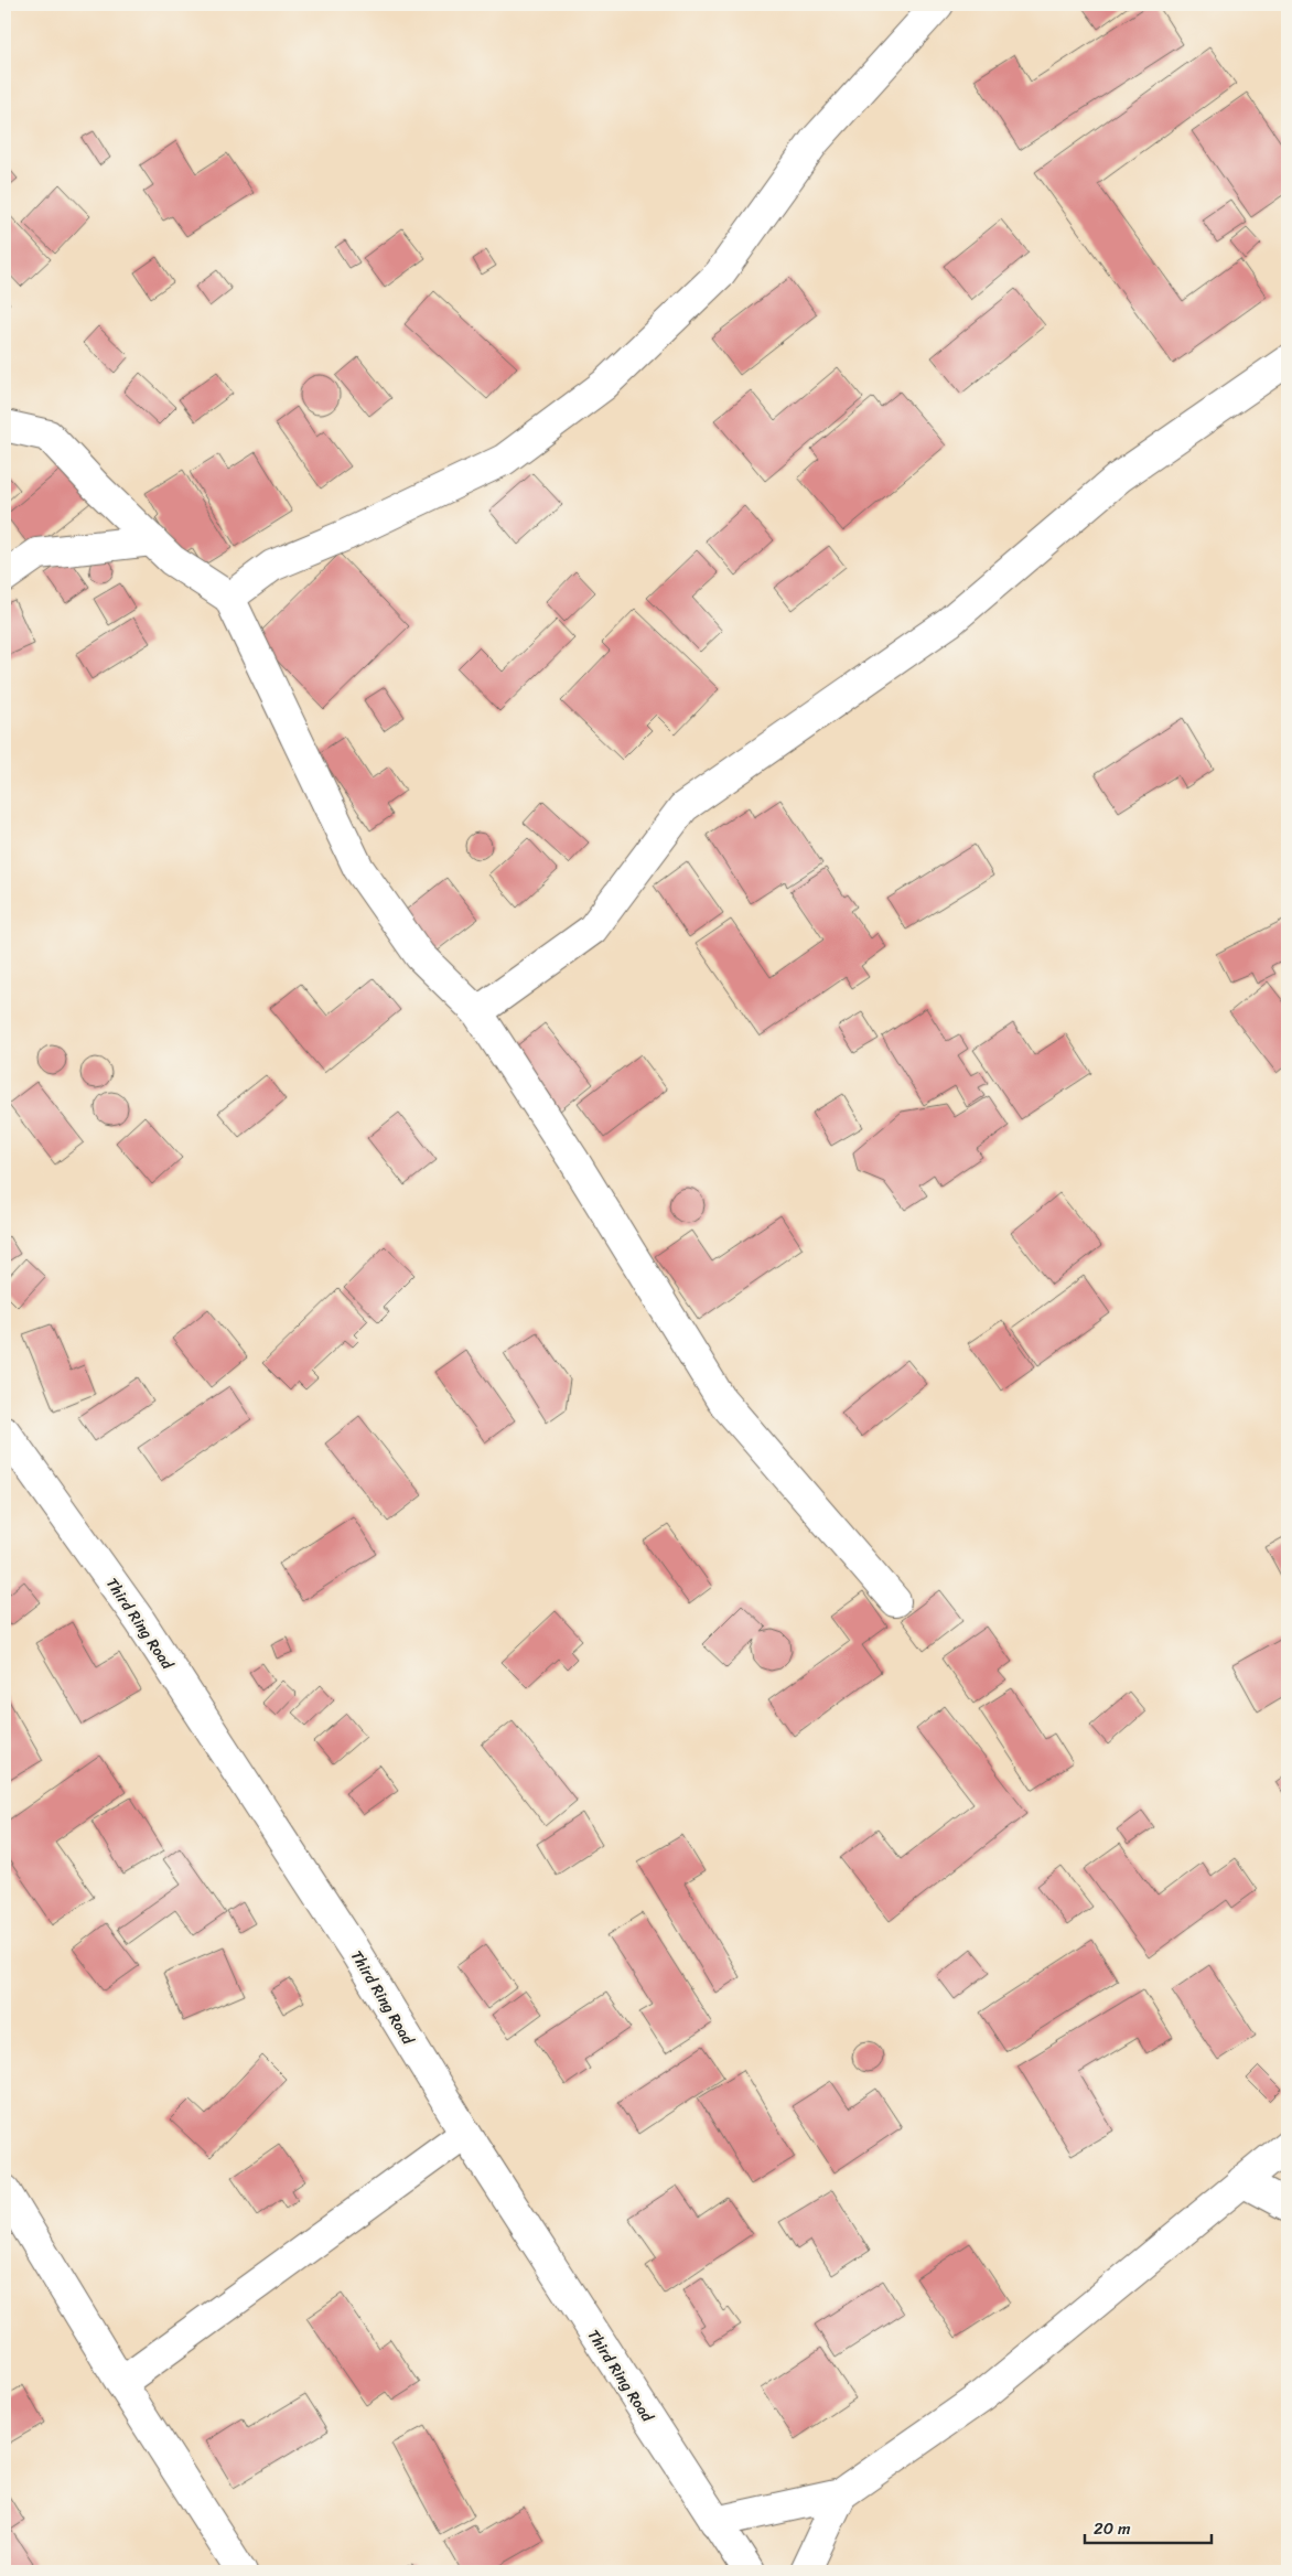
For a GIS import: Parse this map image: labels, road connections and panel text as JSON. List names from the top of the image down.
{
  "streets": {
    "street": ["Third Ring Road"]
  },
  "scale_bar": "20 m"
}
